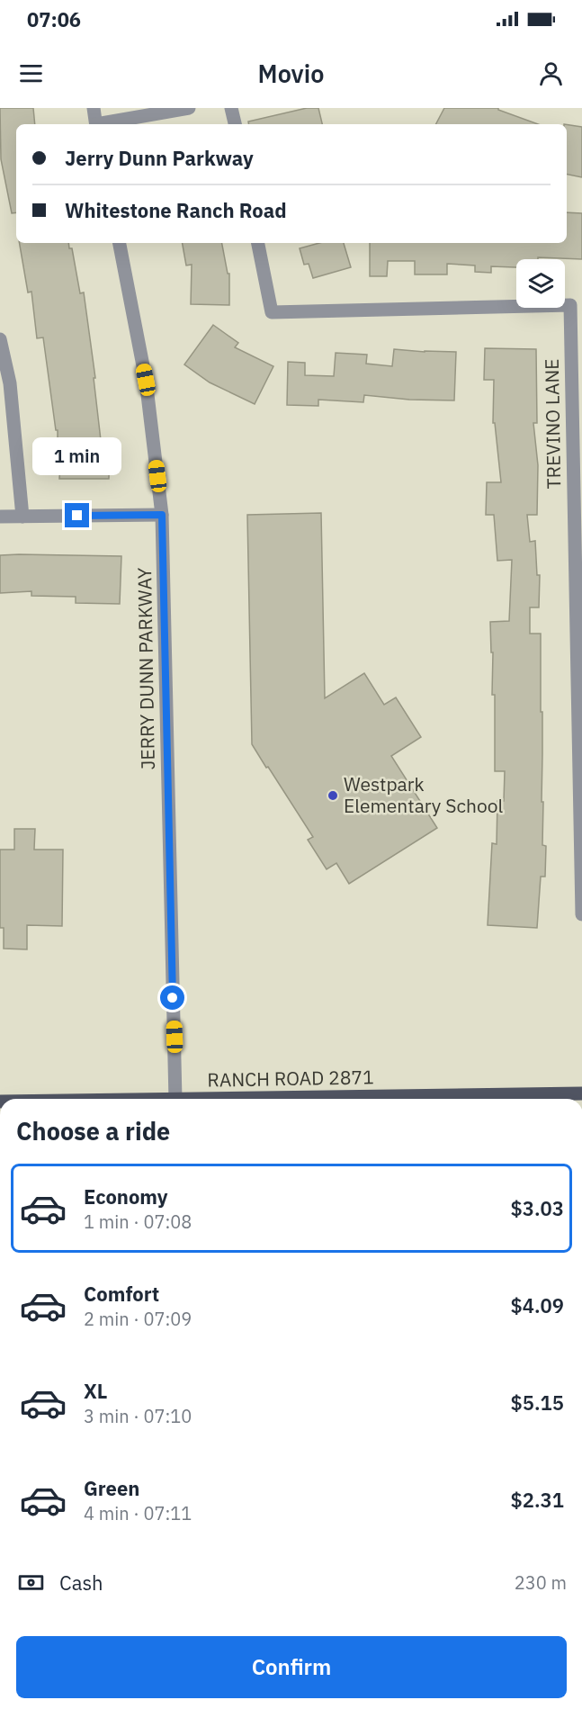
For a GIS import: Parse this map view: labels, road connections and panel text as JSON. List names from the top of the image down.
{
  "streets": {
    "main road": ["RANCH ROAD 2871"],
    "street": ["TREVINO LANE", "JERRY DUNN PARKWAY"]
  },
  "places": ["Westpark Elementary School"],
  "page": {
    "status": "07:06",
    "header": "Movio",
    "banner": ["Jerry Dunn Parkway", "Whitestone Ranch Road"],
    "bubble": "1 min",
    "heading": "Choose a ride",
    "list": [
      {
        "name": "Economy",
        "note": "1 min · 07:08",
        "value": "$3.03"
      },
      {
        "name": "Comfort",
        "note": "2 min · 07:09",
        "value": "$4.09"
      },
      {
        "name": "XL",
        "note": "3 min · 07:10",
        "value": "$5.15"
      },
      {
        "name": "Green",
        "note": "4 min · 07:11",
        "value": "$2.31"
      }
    ],
    "pay": ["Cash", "230 m"],
    "buttons": "Confirm"
  }
}
